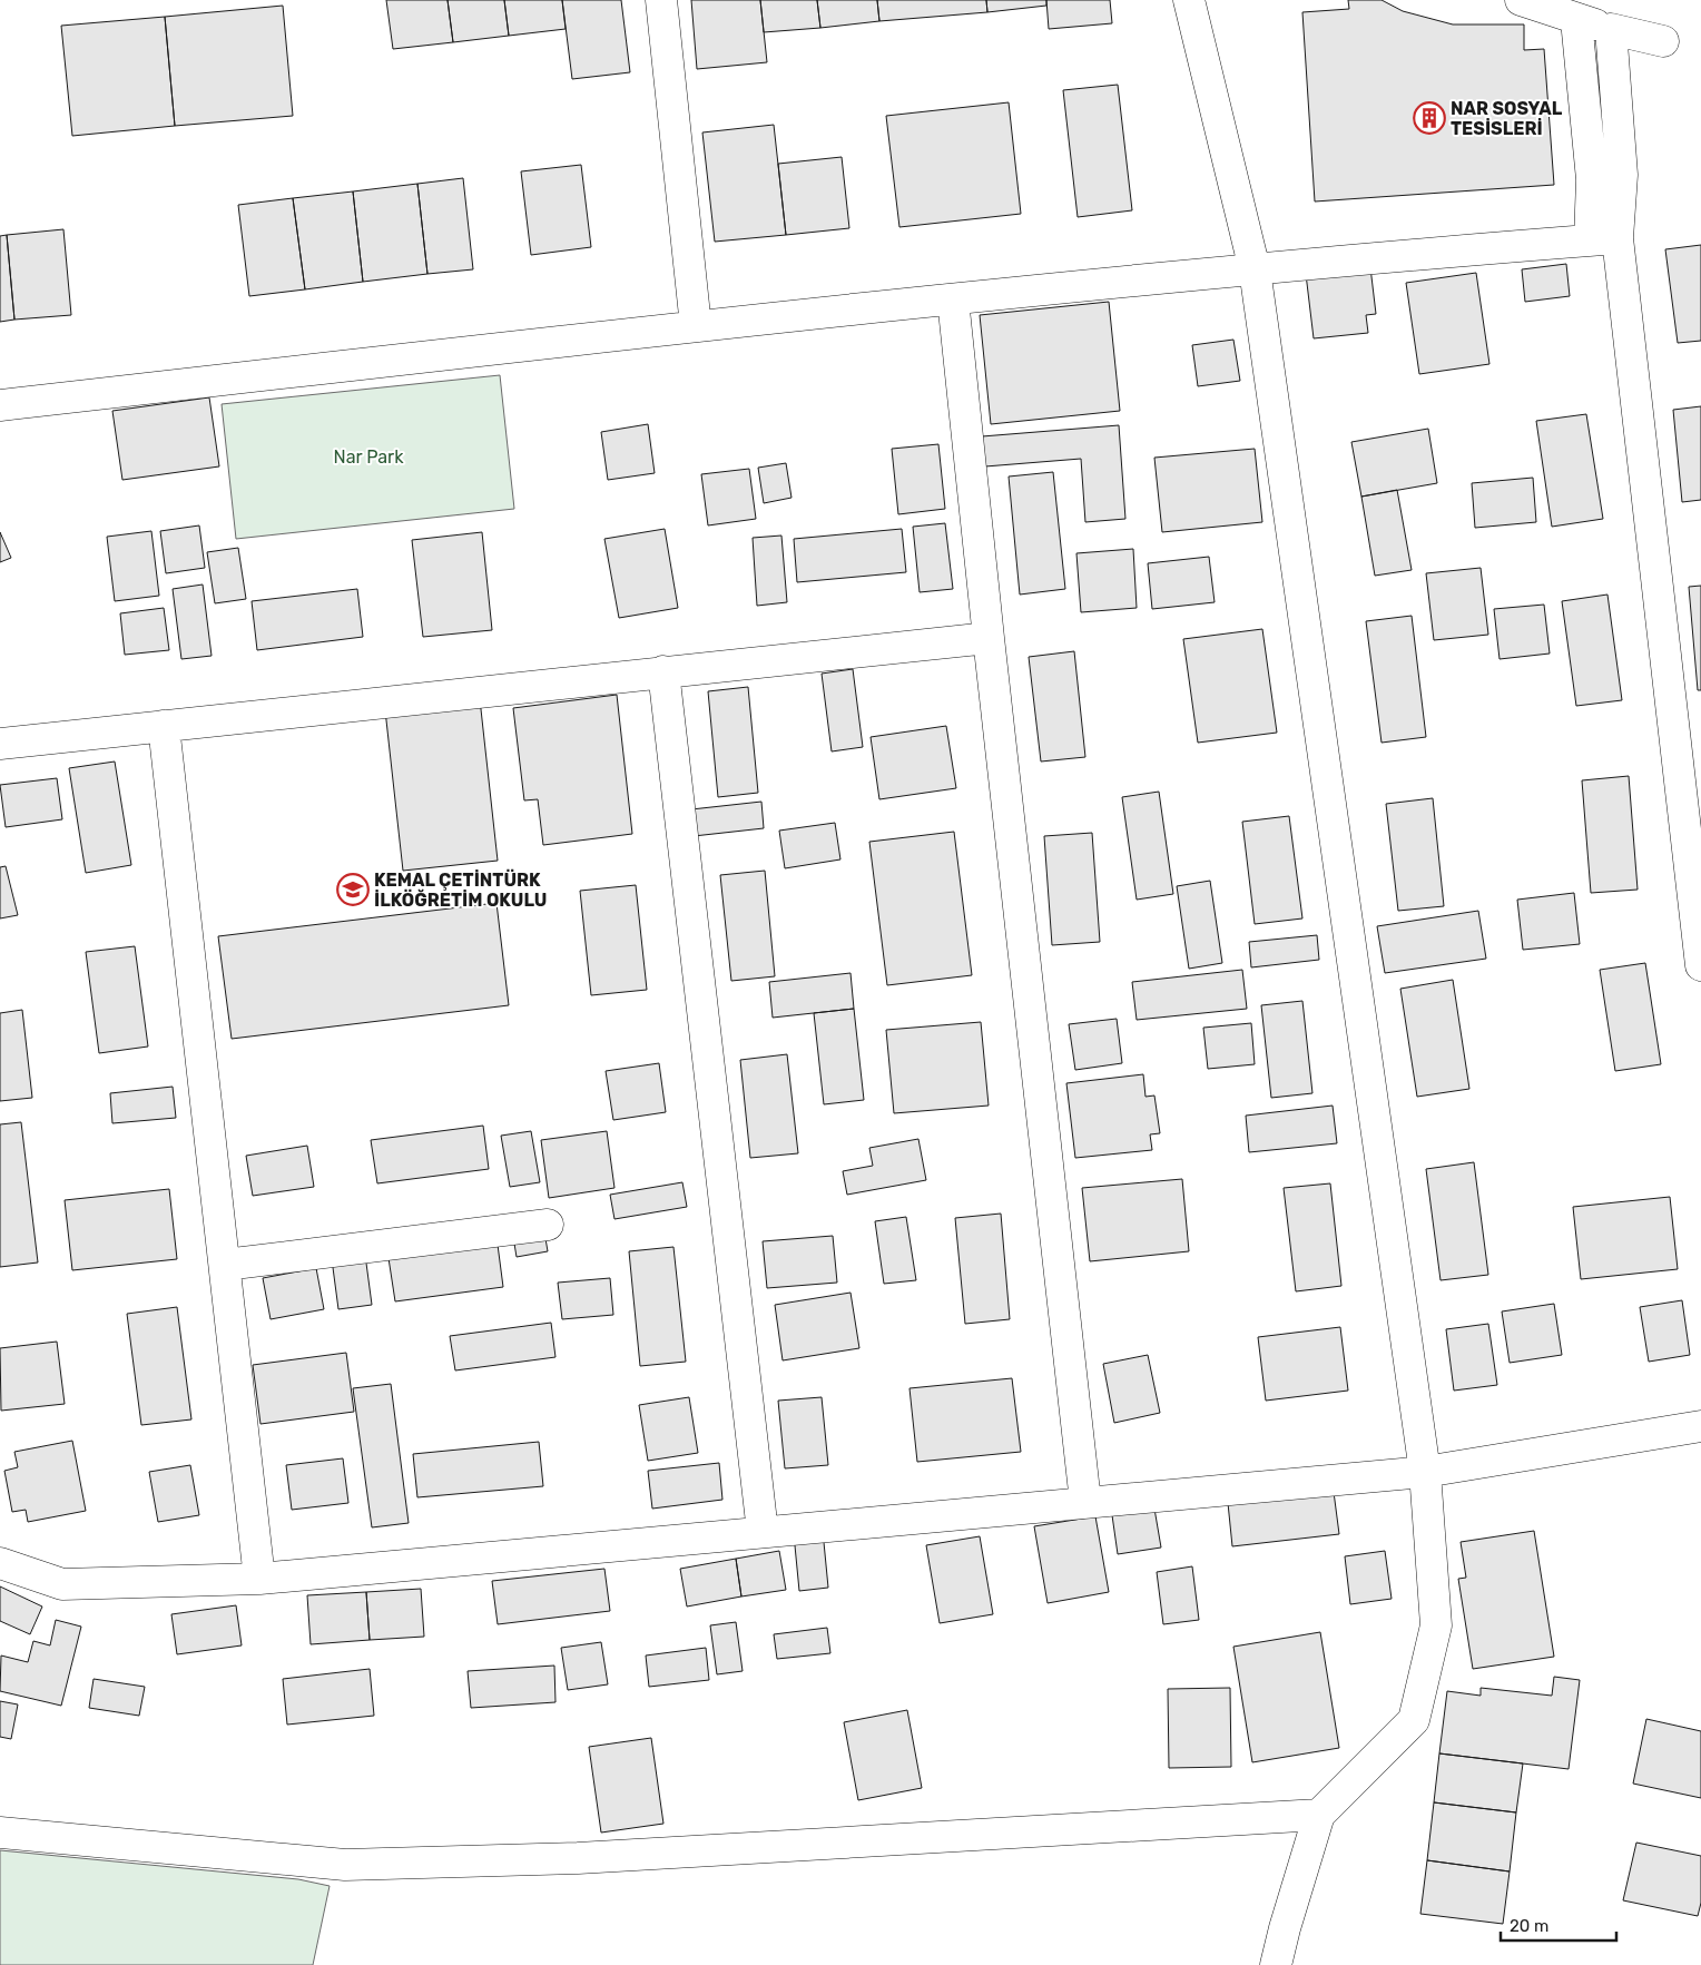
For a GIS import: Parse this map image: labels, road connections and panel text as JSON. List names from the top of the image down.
{
  "parks": ["Nar Park"],
  "places": {
    "building": ["NAR SOSYAL TESİSLERİ"],
    "school or university": ["KEMAL ÇETİNTÜRK İLKÖĞRETİM OKULU"]
  },
  "scale_bar": "20 m"
}
